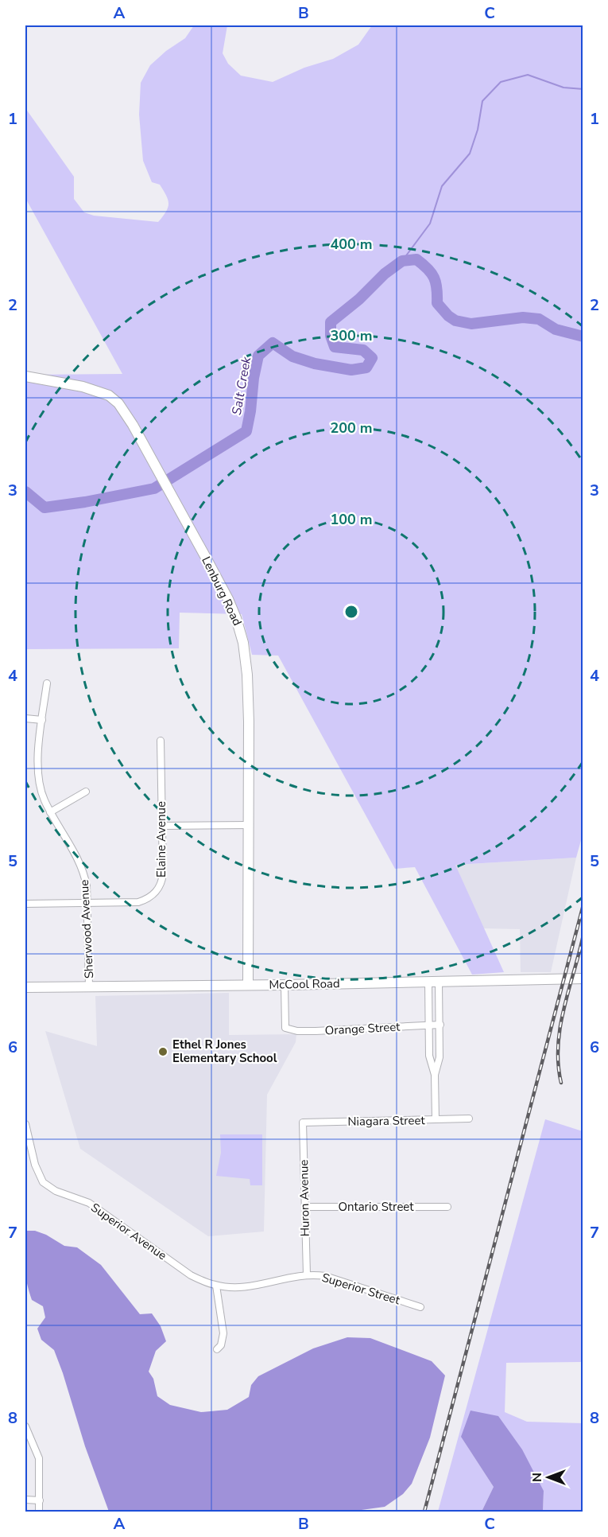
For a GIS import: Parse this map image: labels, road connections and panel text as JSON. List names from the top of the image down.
{
  "streets": {
    "street": [
      "Lenburg Road",
      "Elaine Avenue",
      "Sherwood Avenue",
      "McCool Road",
      "Orange Street",
      "Niagara Street",
      "Huron Avenue",
      "Ontario Street",
      "Superior Avenue",
      "Superior Street"
    ]
  },
  "crossings": [
    ["Lenburg Road", "McCool Road"],
    ["Elaine Avenue", "Sherwood Avenue"],
    ["Sherwood Avenue", "McCool Road"],
    ["McCool Road", "Orange Street"],
    ["Niagara Street", "Huron Avenue"],
    ["Huron Avenue", "Ontario Street"],
    ["Huron Avenue", "Superior Street"],
    ["Superior Avenue", "Superior Street"]
  ],
  "water": ["Salt Creek"],
  "places": ["Ethel R Jones Elementary School"],
  "north": "left",
  "grid": {
    "columns": ["A", "B", "C"],
    "rows": [
      "1",
      "2",
      "3",
      "4",
      "5",
      "6",
      "7",
      "8"
    ]
  },
  "rings": [
    "400 m",
    "300 m",
    "200 m",
    "100 m"
  ]
}
